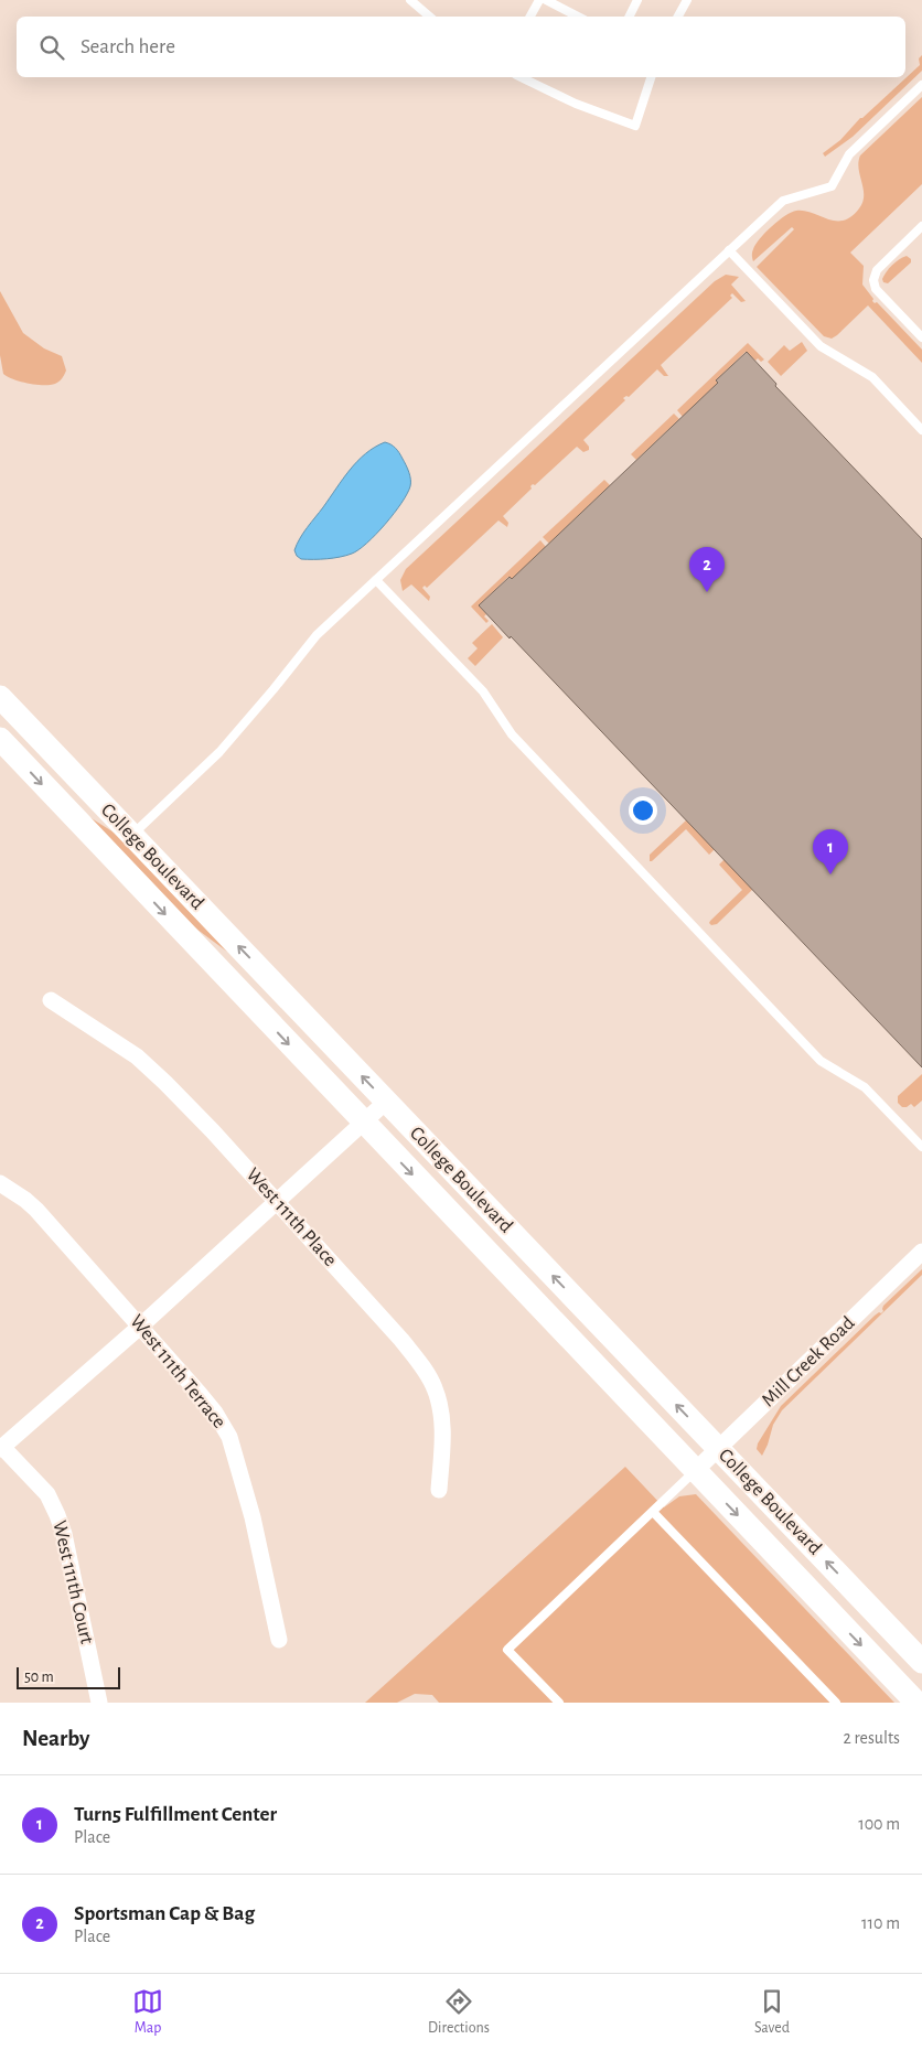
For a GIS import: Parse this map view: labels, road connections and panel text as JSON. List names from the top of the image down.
{
  "streets": {
    "main road": ["College Boulevard"],
    "street": [
      "West 111th Place",
      "Mill Creek Road",
      "West 111th Terrace",
      "West 111th Court"
    ]
  },
  "crossings": [
    ["College Boulevard", "Mill Creek Road"]
  ],
  "scale_bar": "50 m",
  "page": {
    "search": "Search here",
    "pins": ["2", "1"],
    "scale": "50 m",
    "heading": ["Nearby", "2 results"],
    "list": [
      {
        "mark": "1",
        "name": "Turn5 Fulfillment Center",
        "note": "Place",
        "value": "100 m"
      },
      {
        "mark": "2",
        "name": "Sportsman Cap & Bag",
        "note": "Place",
        "value": "110 m"
      }
    ],
    "nav": ["Map", "Directions", "Saved"]
  }
}
